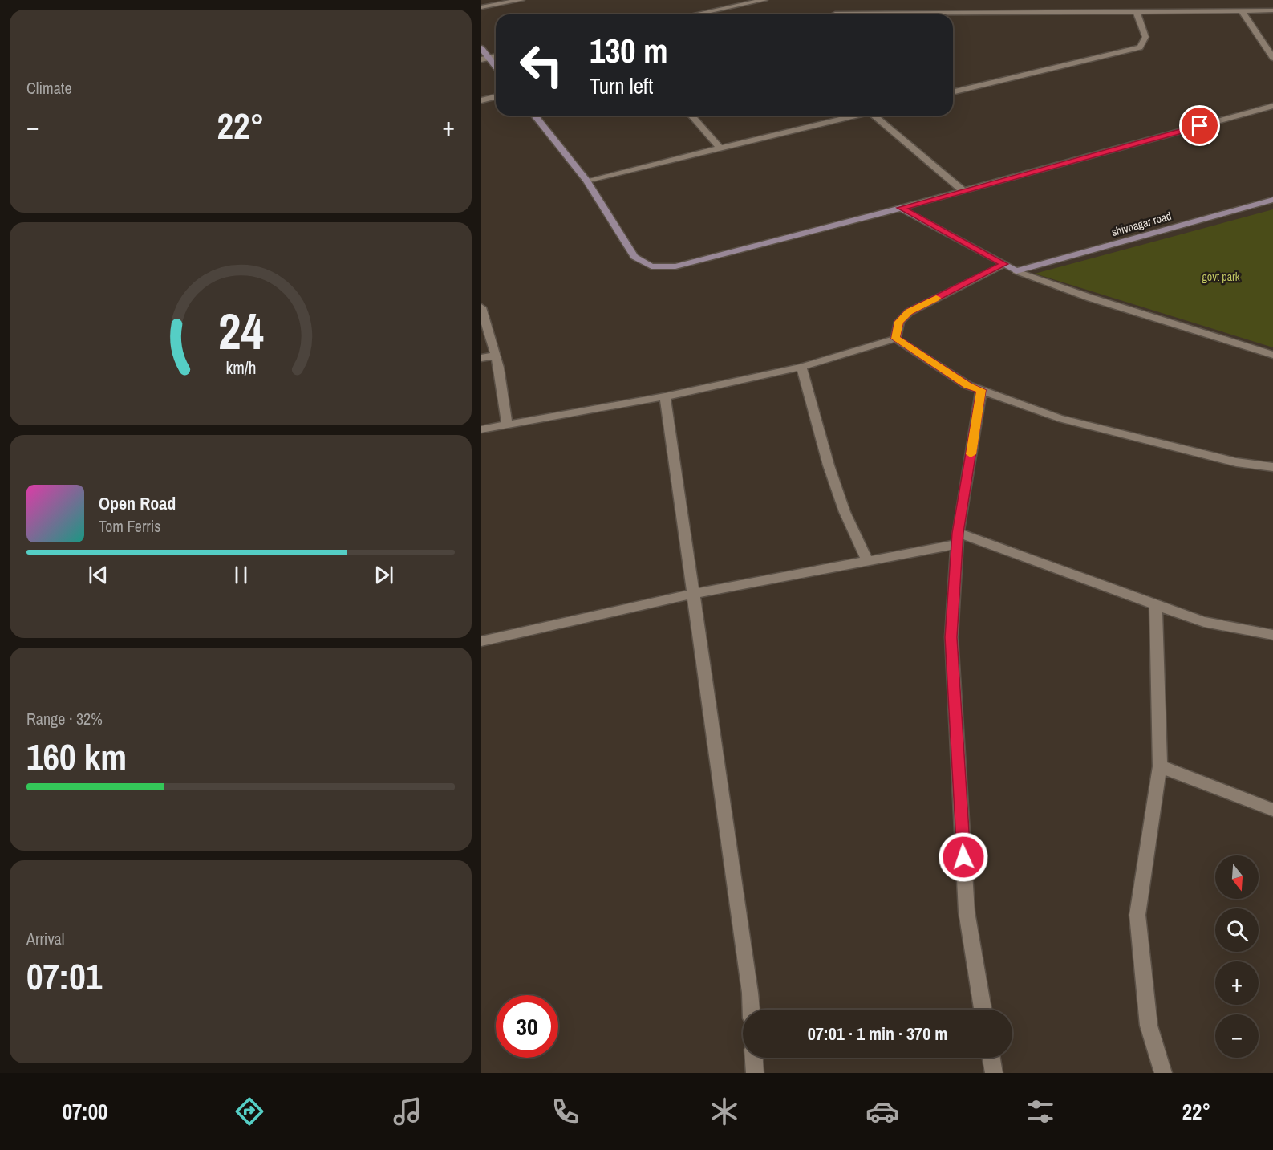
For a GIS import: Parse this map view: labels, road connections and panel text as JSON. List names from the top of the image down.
{
  "streets": {
    "street": ["shivnagar road"]
  },
  "parks": ["govt park"],
  "north": "bottom",
  "page": {
    "tile": [
      "Climate",
      ["Range · 32%", "160 km"],
      ["Arrival", "07:01"]
    ],
    "turn": ["130 m", "Turn left"],
    "heat": ["−", "22°", "+"],
    "song": ["Open Road", "Tom Ferris"],
    "map_buttons": ["+", "−"],
    "limit": "30",
    "trip": "07:01 · 1 min · 370 m",
    "tabs": ["07:00", "22°"],
    "gauge": ["24", "km/h"]
  }
}
